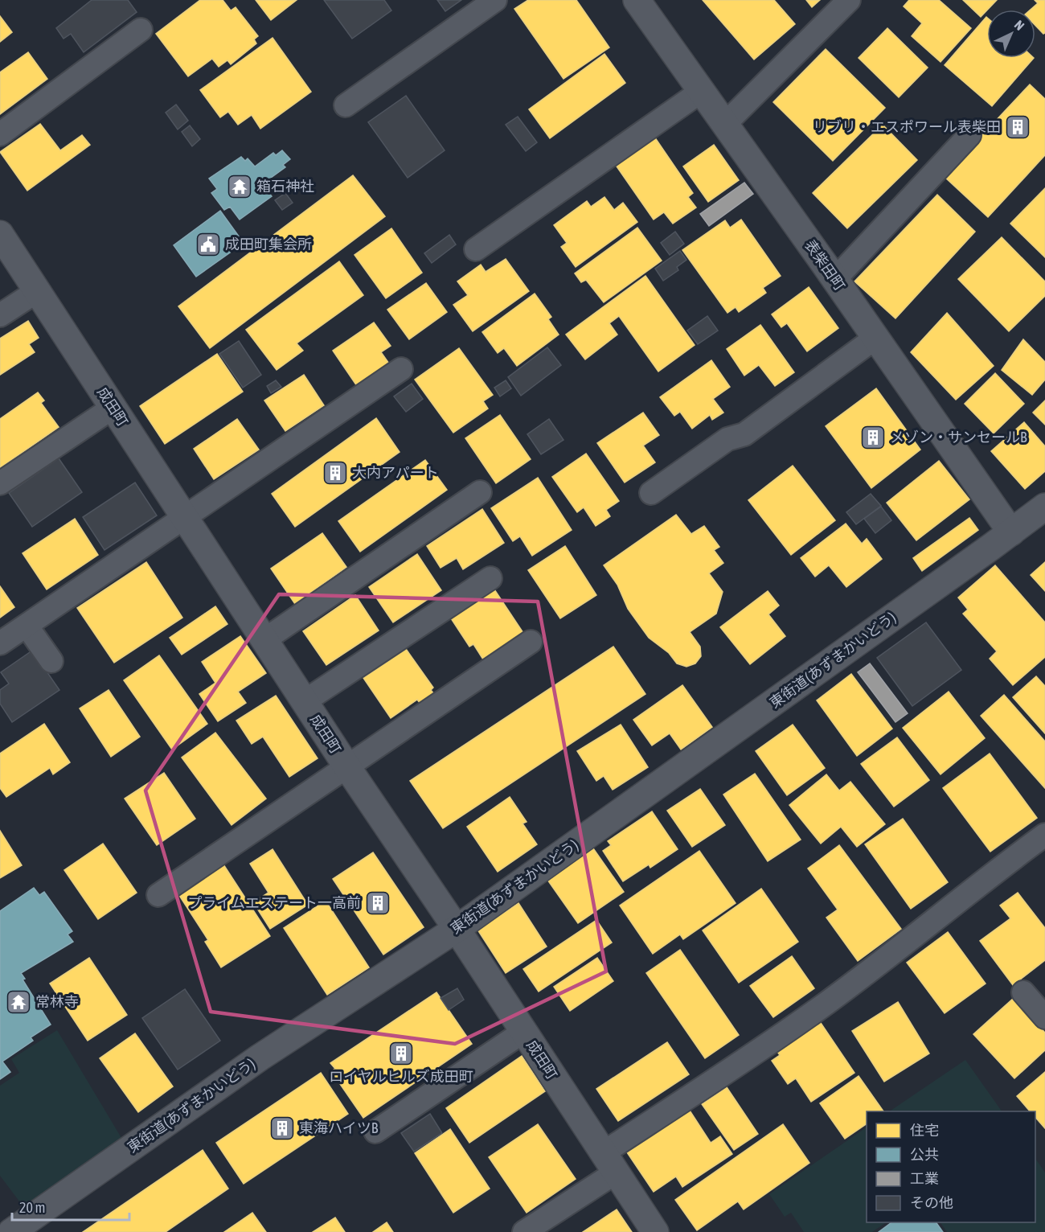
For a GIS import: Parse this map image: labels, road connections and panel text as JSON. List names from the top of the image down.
{
  "streets": {
    "street": ["表柴田町", "成田町", "東街道(あずまかいどう)"]
  },
  "crossings": [
    ["表柴田町", "東街道(あずまかいどう)"],
    ["成田町", "東街道(あずまかいどう)"]
  ],
  "places": {
    "building": [
      "リブリ・エスポワール表柴田",
      "メゾン・サンセールB",
      "大内アパート",
      "プライムエステート一高前",
      "ロイヤルヒルズ成田町",
      "東海ハイツB"
    ],
    "temple": ["箱石神社", "常林寺"],
    "public building": ["成田町集会所"]
  },
  "legend": [
    "住宅",
    "公共",
    "工業",
    "その他"
  ],
  "scale_bar": "20 m",
  "north": "top right"
}
